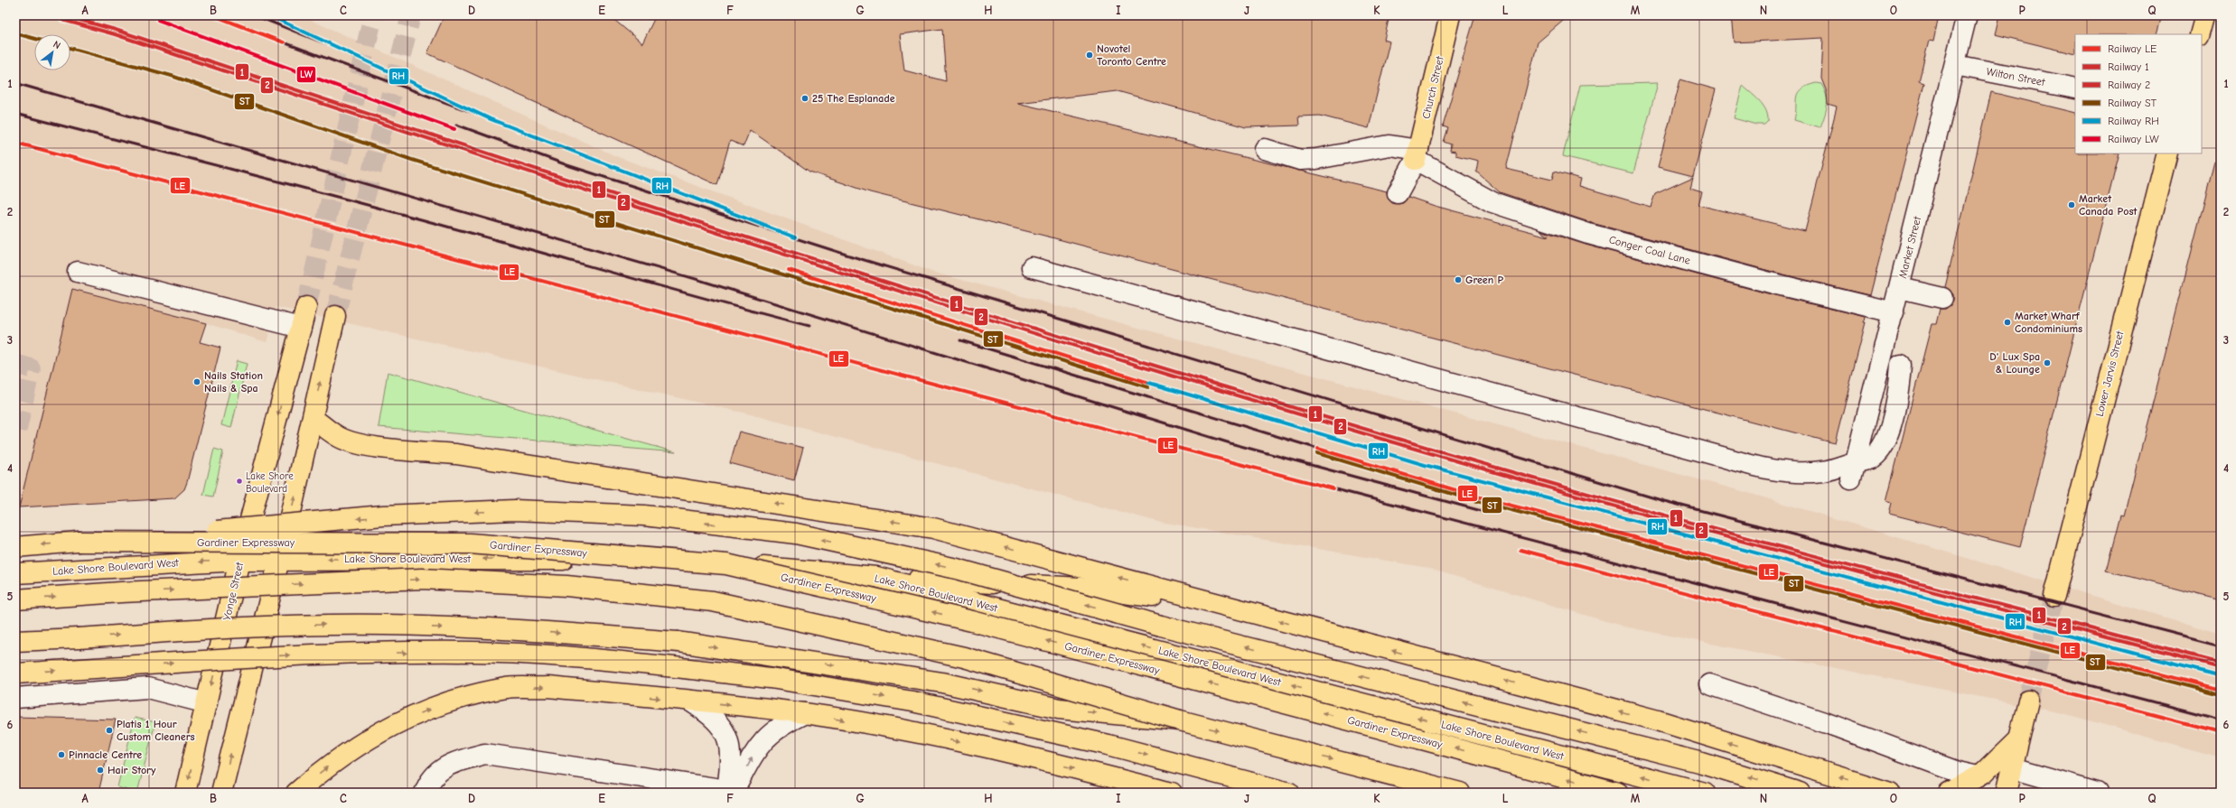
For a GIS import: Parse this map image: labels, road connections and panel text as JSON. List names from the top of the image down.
{
  "streets": {
    "main road": [
      "Church Street",
      "Lower Jarvis Street",
      "Gardiner Expressway",
      "Lake Shore Boulevard West",
      "Yonge Street"
    ],
    "street": ["Wilton Street", "Market Street", "Conger Coal Lane"]
  },
  "crossings": [
    ["Wilton Street", "Market Street"],
    ["Church Street", "Conger Coal Lane"],
    ["Market Street", "Conger Coal Lane"],
    ["Lake Shore Boulevard West", "Yonge Street"]
  ],
  "places": [
    "Novotel Toronto Centre",
    "25 The Esplanade",
    "Market Canada Post",
    "Green P",
    "Market Wharf Condominiums",
    "D' Lux Spa & Lounge",
    "Nails Station Nails & Spa",
    "Lake Shore Boulevard",
    "Platis 1 Hour Custom Cleaners",
    "Pinnacle Centre",
    "Hair Story"
  ],
  "lines": [
    "rail line LE",
    "rail line 1",
    "rail line RH",
    "rail line 2",
    "rail line LW",
    "rail line ST"
  ],
  "legend": [
    "Railway LE",
    "Railway 1",
    "Railway 2",
    "Railway ST",
    "Railway RH",
    "Railway LW"
  ],
  "north": "top right",
  "grid": {
    "columns": [
      "A",
      "B",
      "C",
      "D",
      "E",
      "F",
      "G",
      "H",
      "I",
      "J",
      "K",
      "L",
      "M",
      "N",
      "O",
      "P",
      "Q"
    ],
    "rows": [
      "1",
      "2",
      "3",
      "4",
      "5",
      "6"
    ]
  }
}
